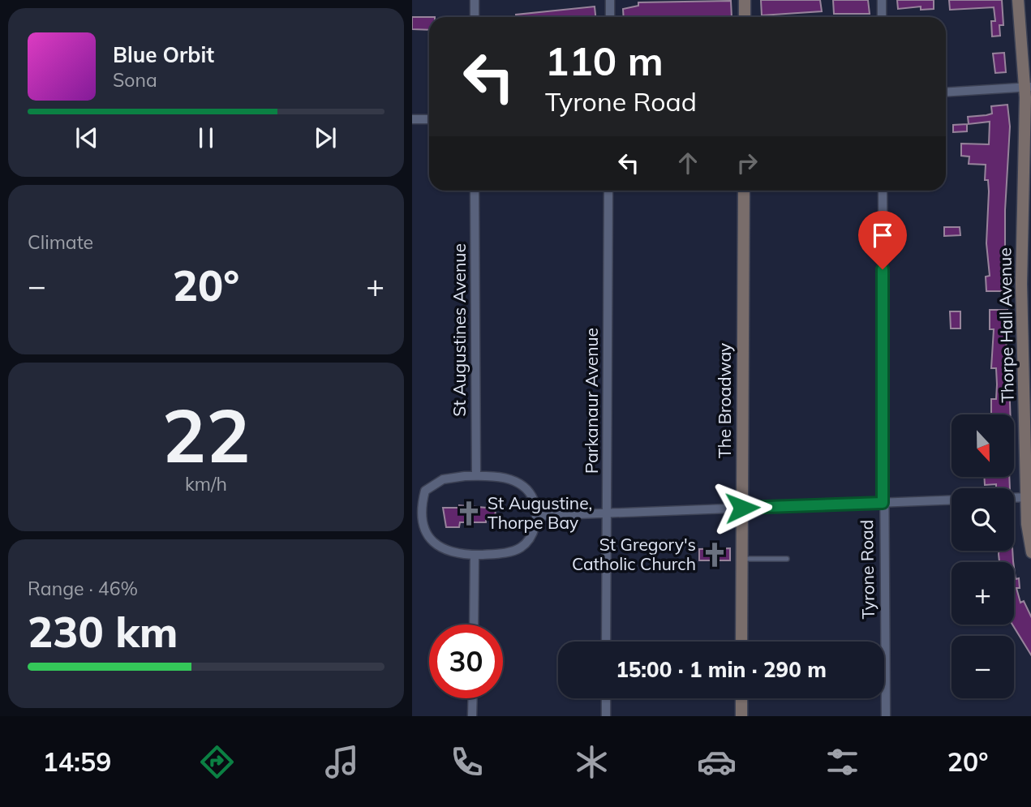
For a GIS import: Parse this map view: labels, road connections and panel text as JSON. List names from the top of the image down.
{
  "streets": {
    "street": [
      "Thorpe Hall Avenue",
      "St Augustines Avenue",
      "Parkanaur Avenue",
      "The Broadway",
      "Tyrone Road"
    ]
  },
  "places": {
    "church": ["St Augustine, Thorpe Bay", "St Gregory's Catholic Church"]
  },
  "north": "bottom",
  "page": {
    "turn": ["110 m", "Tyrone Road"],
    "song": ["Blue Orbit", "Sona"],
    "tile": [
      "Climate",
      ["22", "km/h"],
      ["Range · 46%", "230 km"]
    ],
    "heat": ["−", "20°", "+"],
    "map_buttons": ["+", "−"],
    "limit": "30",
    "trip": "15:00 · 1 min · 290 m",
    "tabs": ["14:59", "20°"]
  }
}
